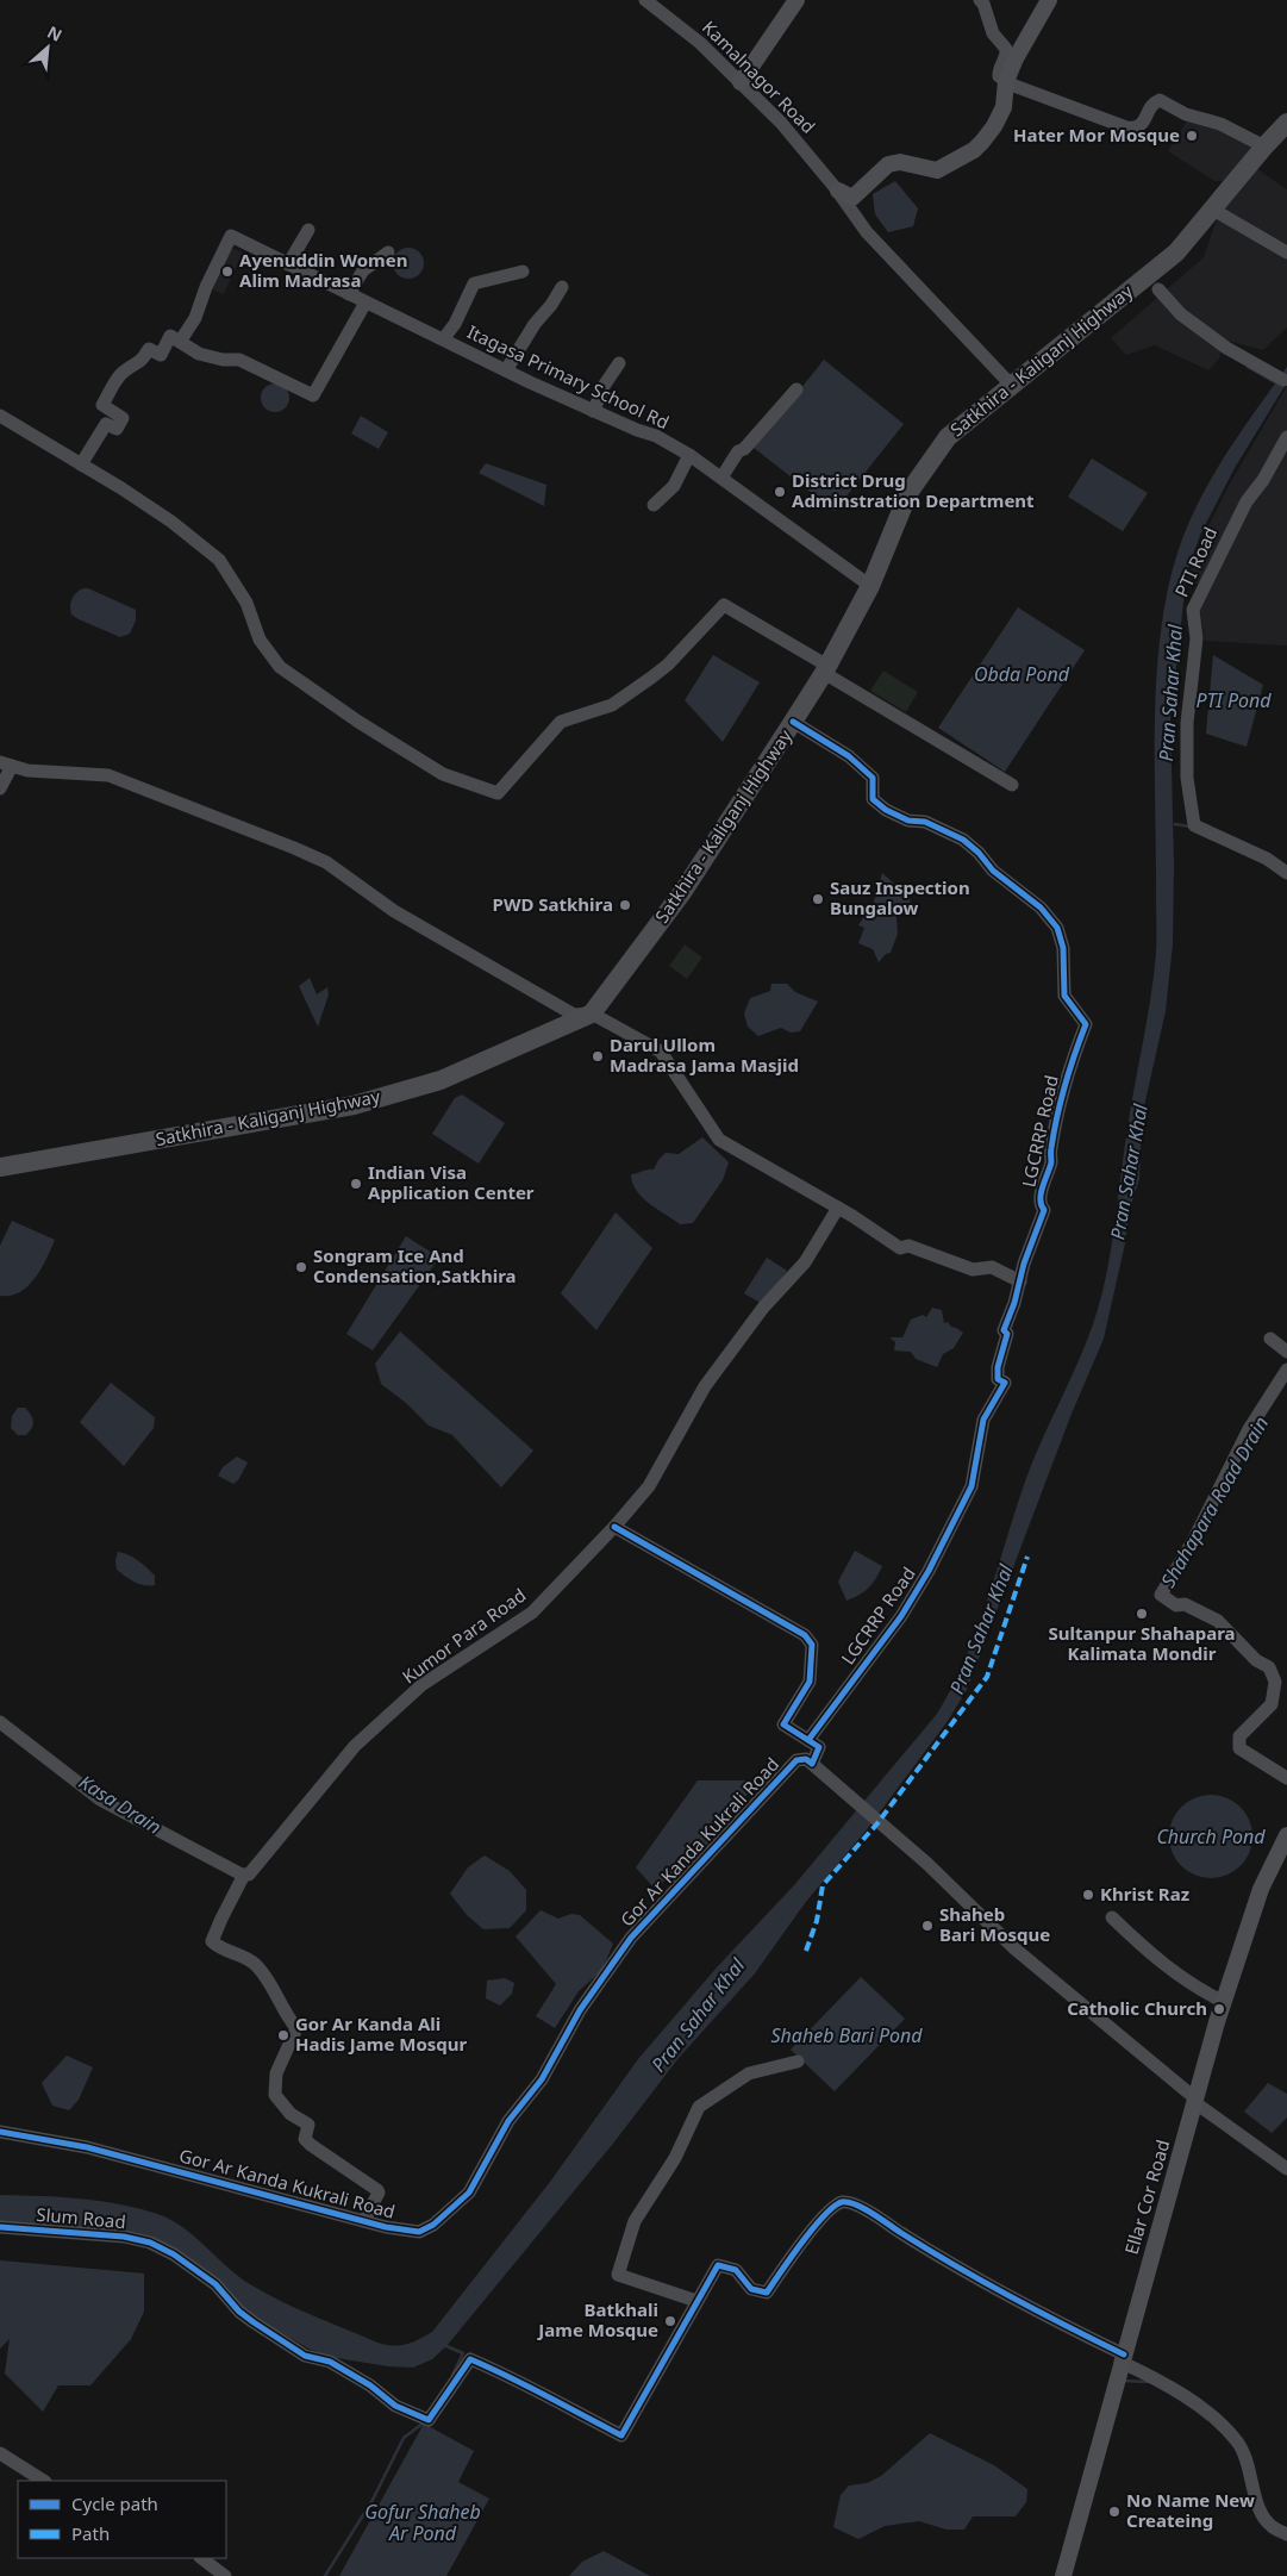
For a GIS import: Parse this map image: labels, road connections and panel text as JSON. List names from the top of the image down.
{
  "streets": {
    "highway": ["Satkhira - Kaliganj Highway"],
    "main road": ["Ellar Cor Road"],
    "street": [
      "Kamalnagor Road",
      "Itagasa Primary School Rd",
      "PTI Road",
      "LGCRRP Road",
      "Kumor Para Road",
      "Gor Ar Kanda Kukrali Road",
      "Slum Road"
    ]
  },
  "crossings": [
    ["Kamalnagor Road", "Satkhira - Kaliganj Highway"],
    ["Satkhira - Kaliganj Highway", "Itagasa Primary School Rd"],
    ["Satkhira - Kaliganj Highway", "LGCRRP Road"],
    ["Kumor Para Road", "Gor Ar Kanda Kukrali Road"]
  ],
  "water": [
    "Obda Pond",
    "Pran Sahar Khal",
    "PTI Pond",
    "Shahapara Road Drain",
    "Kasa Drain",
    "Church Pond",
    "Shaheb Bari Pond",
    "Gofur Shaheb Ar Pond"
  ],
  "places": [
    "Hater Mor Mosque",
    "Ayenuddin Women Alim Madrasa",
    "District Drug Adminstration Department",
    "Sauz Inspection Bungalow",
    "PWD Satkhira",
    "Darul Ullom Madrasa Jama Masjid",
    "Indian Visa Application Center",
    "Songram Ice And Condensation,Satkhira",
    "Sultanpur Shahapara Kalimata Mondir",
    "Khrist Raz",
    "Shaheb Bari Mosque",
    "Catholic Church",
    "Gor Ar Kanda Ali Hadis Jame Mosqur",
    "Batkhali Jame Mosque",
    "No Name New Createing"
  ],
  "legend": ["Cycle path", "Path"],
  "north": "top right"
}
